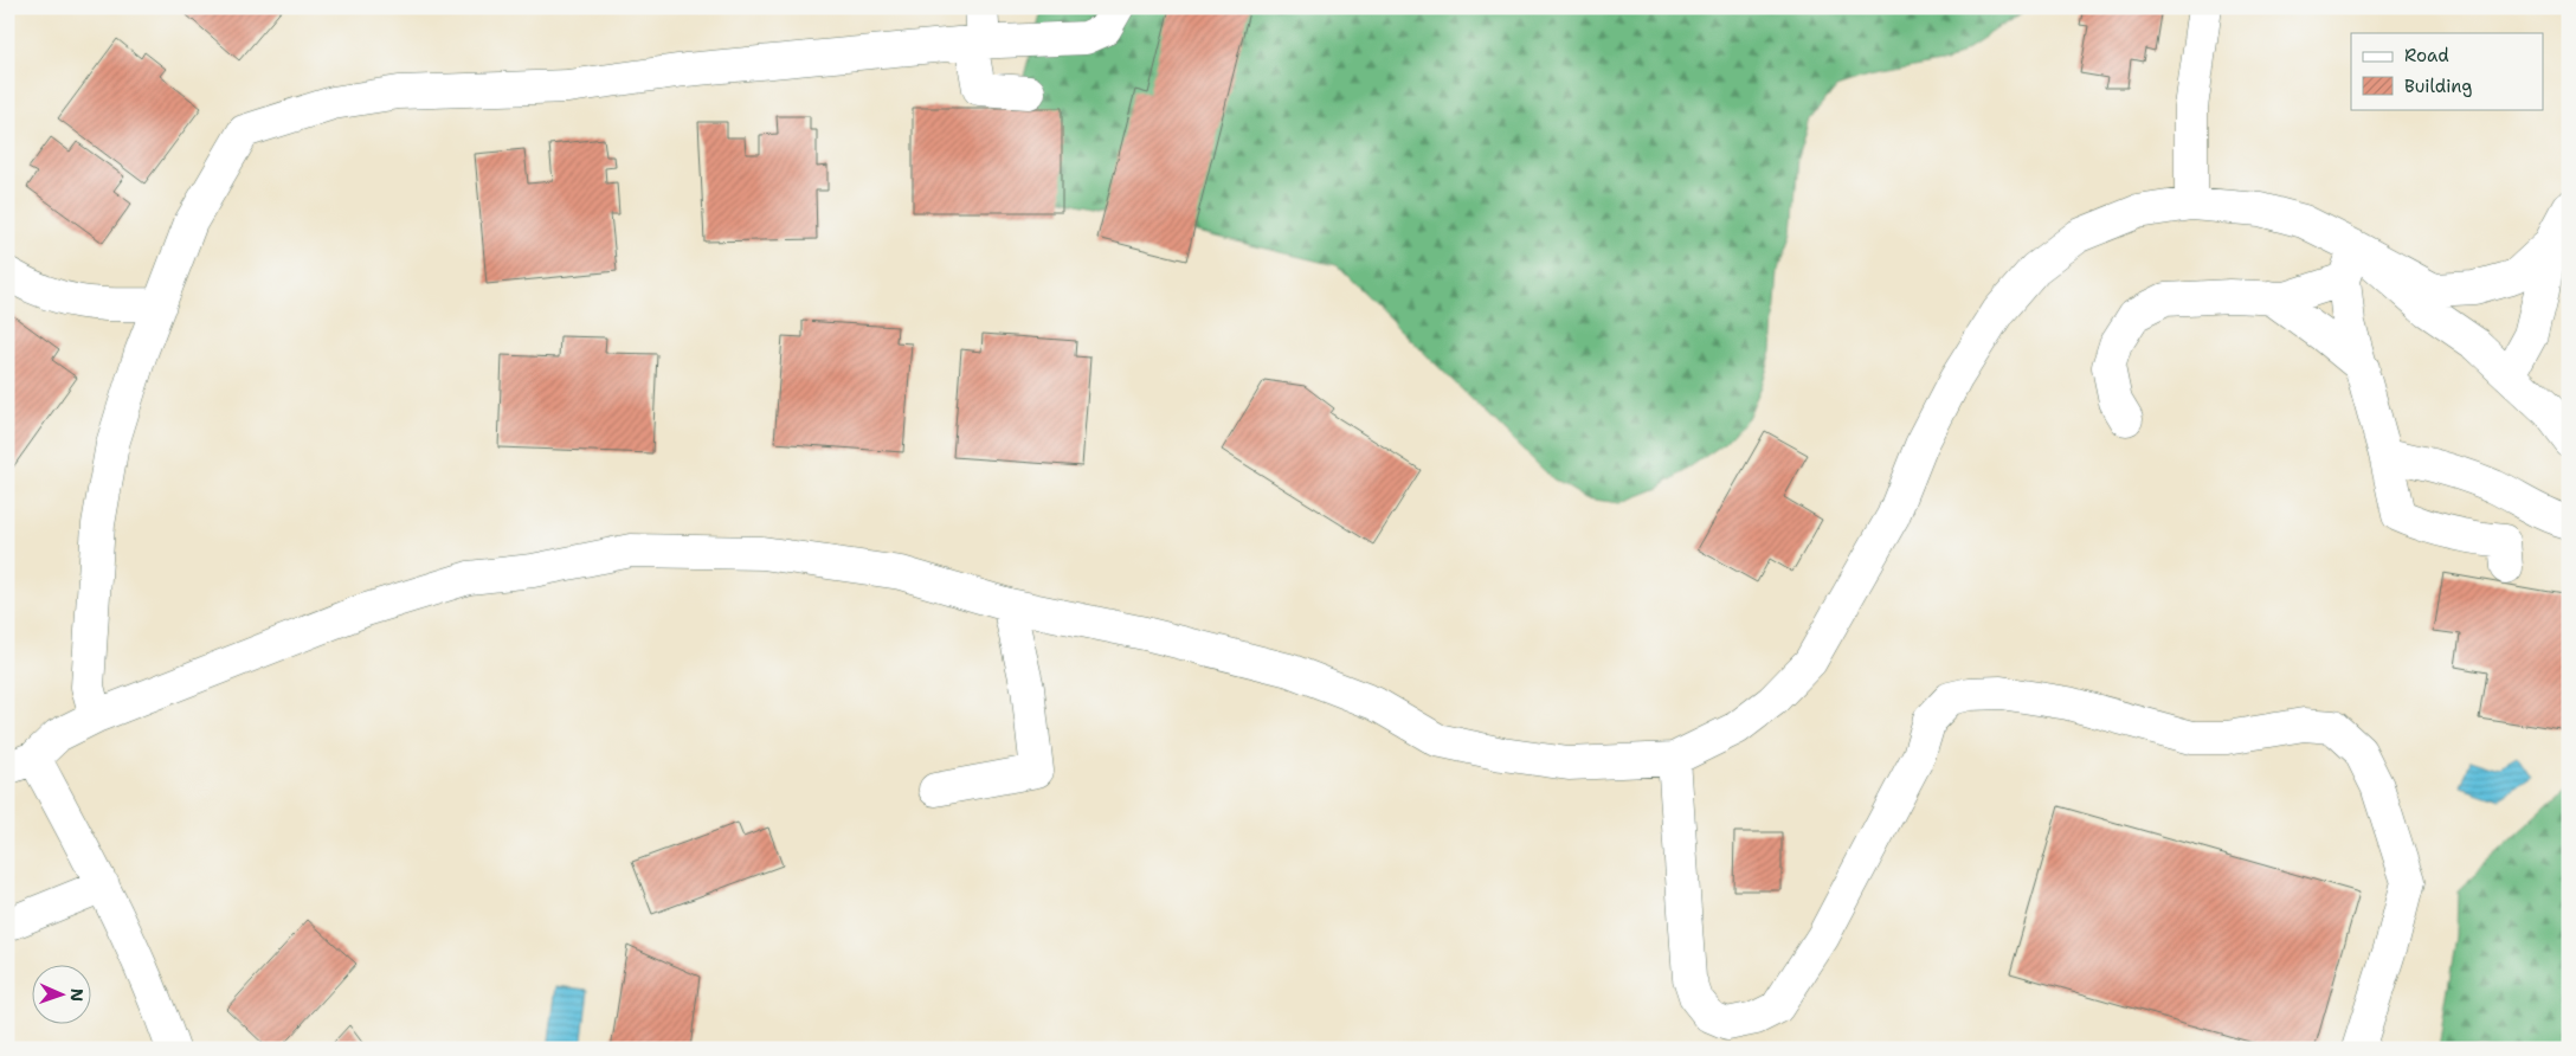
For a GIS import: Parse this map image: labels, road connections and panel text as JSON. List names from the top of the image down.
{
  "legend": ["Road", "Building"],
  "north": "right"
}
